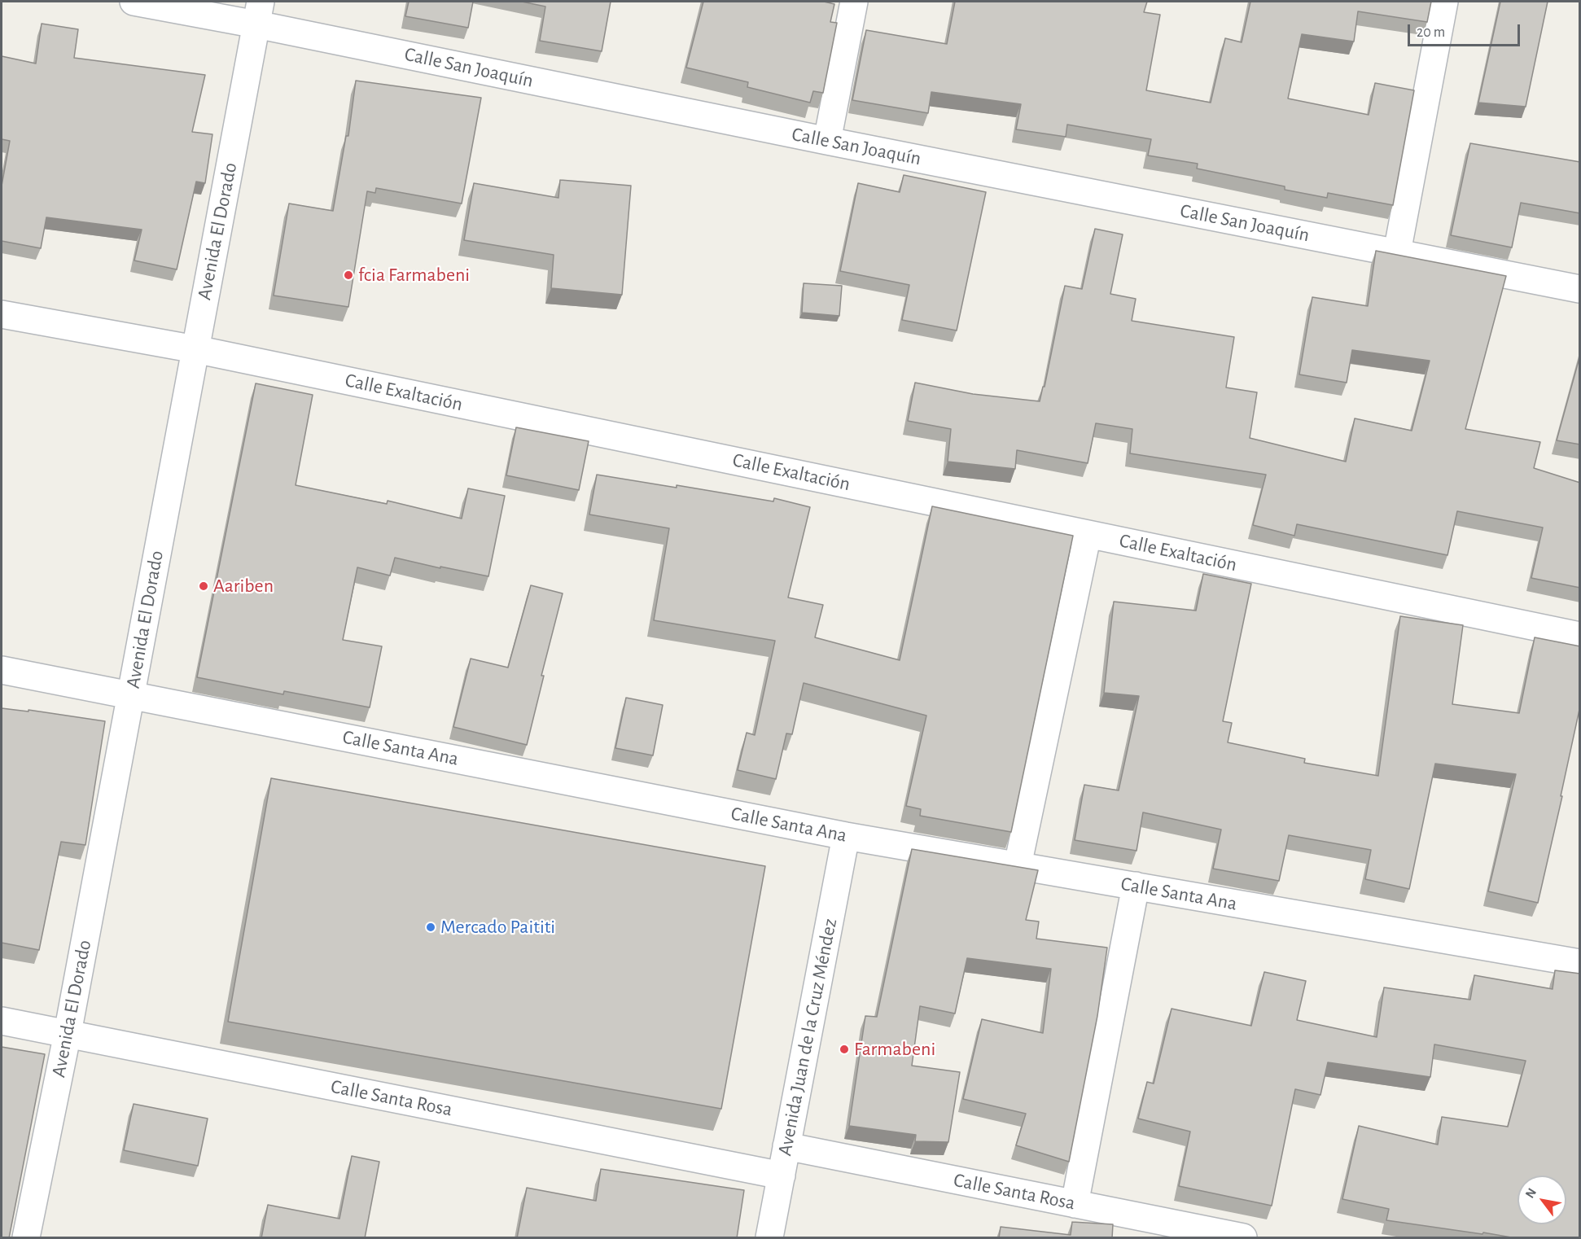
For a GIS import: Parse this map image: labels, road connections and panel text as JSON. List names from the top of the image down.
{
  "streets": {
    "street": [
      "Calle San Joaquín",
      "Avenida El Dorado",
      "Calle Exaltación",
      "Calle Santa Ana",
      "Avenida Juan de la Cruz Méndez",
      "Calle Santa Rosa"
    ]
  },
  "crossings": [
    ["Calle San Joaquín", "Avenida El Dorado"],
    ["Avenida El Dorado", "Calle Exaltación"],
    ["Avenida El Dorado", "Calle Santa Ana"],
    ["Avenida El Dorado", "Calle Santa Rosa"],
    ["Calle Santa Ana", "Avenida Juan de la Cruz Méndez"],
    ["Avenida Juan de la Cruz Méndez", "Calle Santa Rosa"]
  ],
  "places": [
    "fcia Farmabeni",
    "Aariben",
    "Mercado Paititi",
    "Farmabeni"
  ],
  "scale_bar": "20 m",
  "north": "top left"
}
